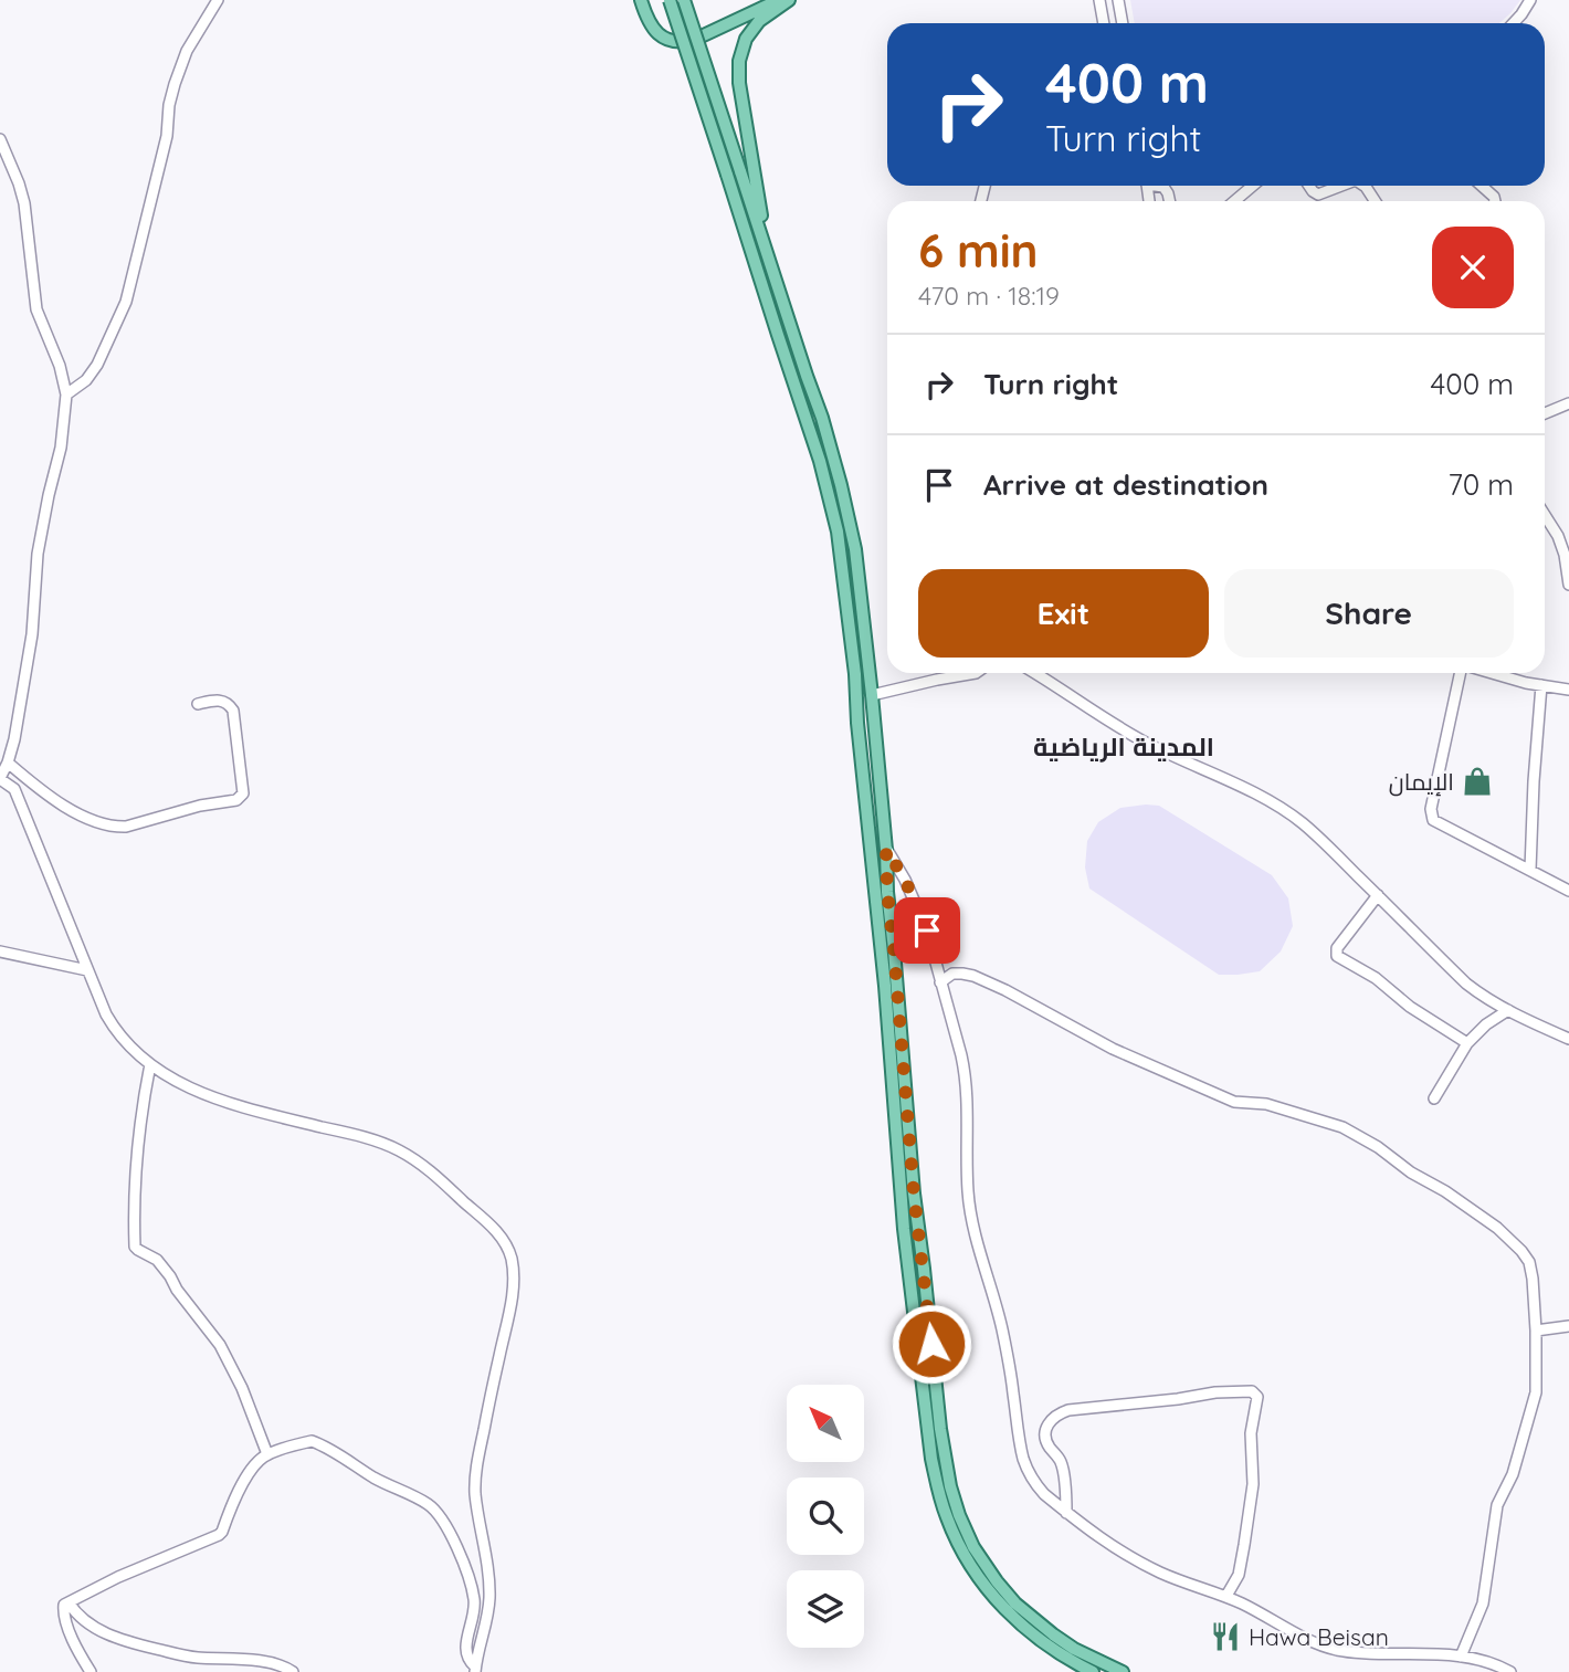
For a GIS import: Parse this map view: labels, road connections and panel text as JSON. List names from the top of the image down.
{
  "districts": ["المدينة الرياضية"],
  "places": {
    "shop": ["الإيمان"],
    "restaurant": ["Hawa Beisan"]
  },
  "north": "top left",
  "page": {
    "turn": ["400 m", "Turn right"],
    "heading": ["6 min", "470 m · 18:19"],
    "list": [
      {
        "name": "Turn right",
        "value": "400 m"
      },
      {
        "name": "Arrive at destination",
        "value": "70 m"
      }
    ],
    "buttons": ["Exit", "Share"]
  }
}
